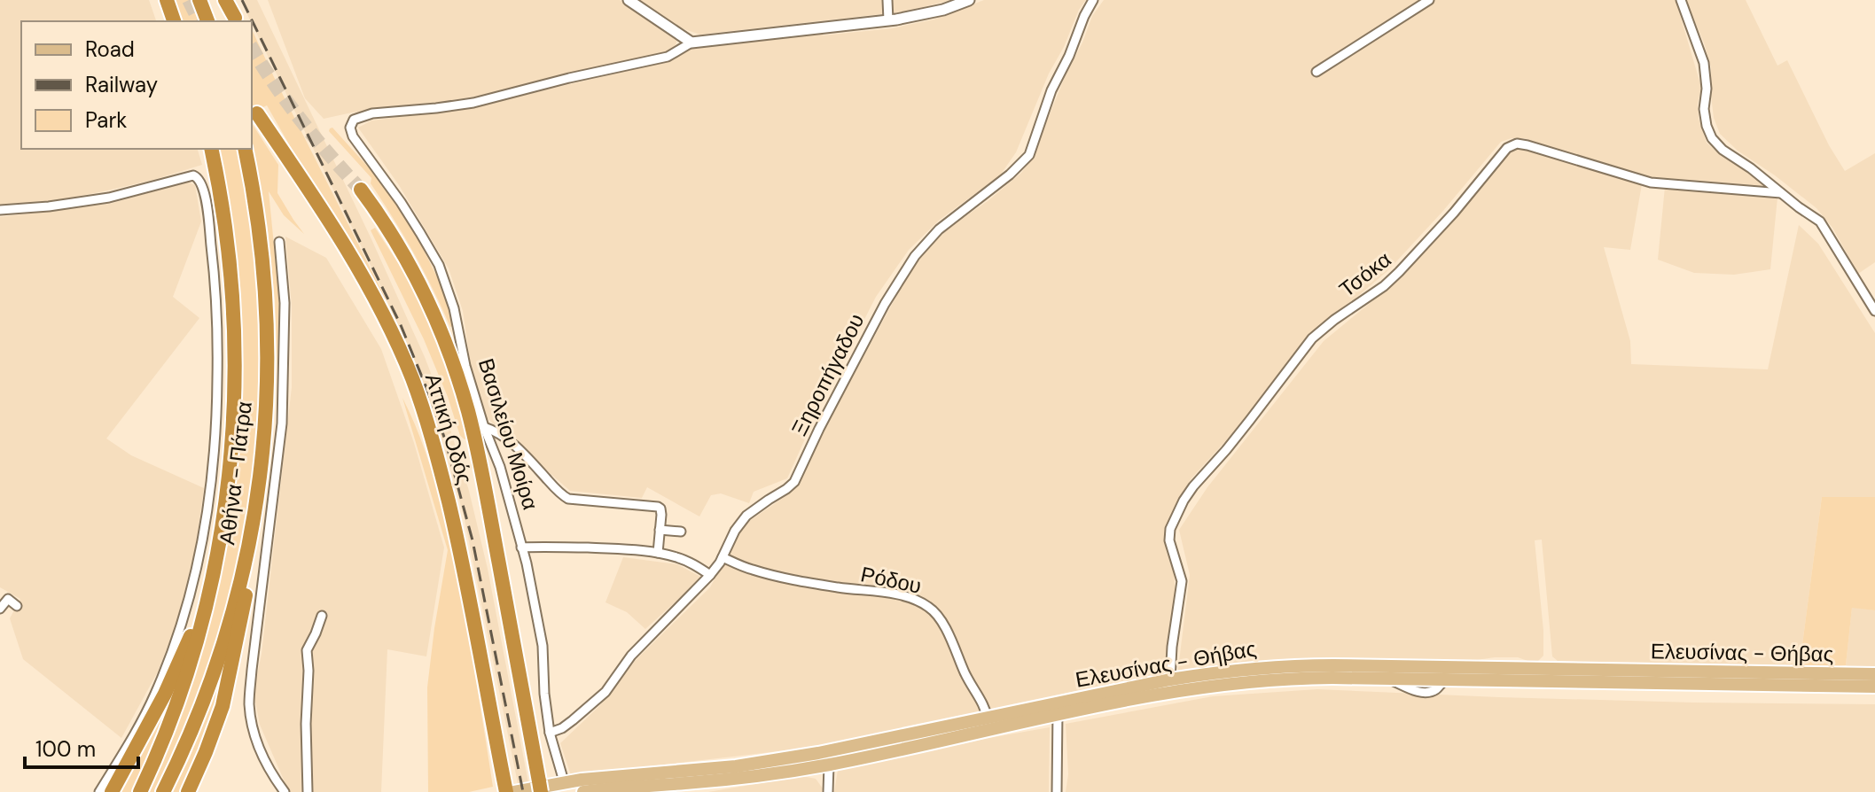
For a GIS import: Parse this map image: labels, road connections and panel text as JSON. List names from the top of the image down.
{
  "streets": {
    "highway": ["Αττική Οδός", "Αθήνα - Πάτρα"],
    "main road": ["Ελευσίνας - Θήβας"],
    "street": [
      "Τσόκα",
      "Ξηροπήγαδου",
      "Βασιλείου Μοίρα",
      "Ρόδου"
    ]
  },
  "crossings": [
    ["Τσόκα", "Ελευσίνας - Θήβας"],
    ["Ξηροπήγαδου", "Βασιλείου Μοίρα"],
    ["Ξηροπήγαδου", "Ρόδου"],
    ["Αττική Οδός", "Ελευσίνας - Θήβας"],
    ["Βασιλείου Μοίρα", "Ελευσίνας - Θήβας"],
    ["Ρόδου", "Ελευσίνας - Θήβας"]
  ],
  "legend": ["Road", "Railway", "Park"],
  "scale_bar": "100 m"
}
